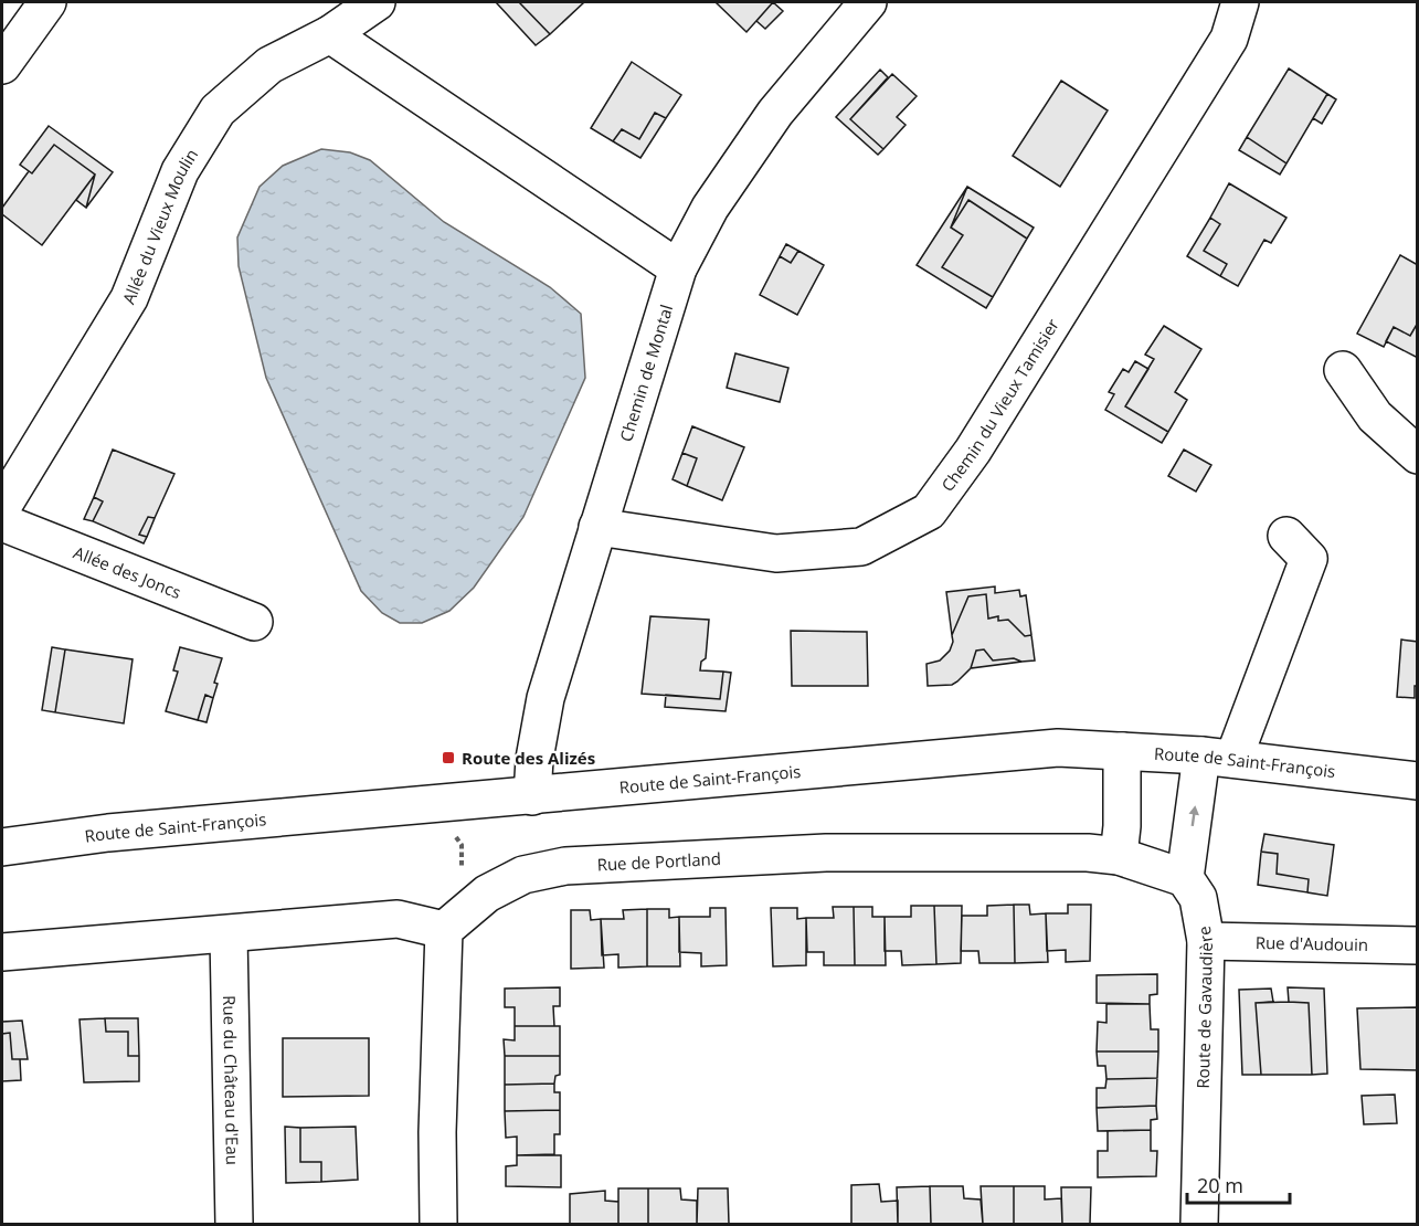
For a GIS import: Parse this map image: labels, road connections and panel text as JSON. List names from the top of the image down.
{
  "streets": {
    "street": [
      "Allée du Vieux Moulin",
      "Chemin de Montal",
      "Chemin du Vieux Tamisier",
      "Allée des Joncs",
      "Route de Saint-François",
      "Rue de Portland",
      "Rue d'Audouin",
      "Route de Gavaudière",
      "Rue du Château d'Eau"
    ]
  },
  "crossings": [
    ["Chemin de Montal", "Chemin du Vieux Tamisier"],
    ["Chemin de Montal", "Route de Saint-François"],
    ["Rue de Portland", "Route de Gavaudière"],
    ["Rue d'Audouin", "Route de Gavaudière"]
  ],
  "places": {
    "transit": ["Route des Alizés"]
  },
  "scale_bar": "20 m"
}
